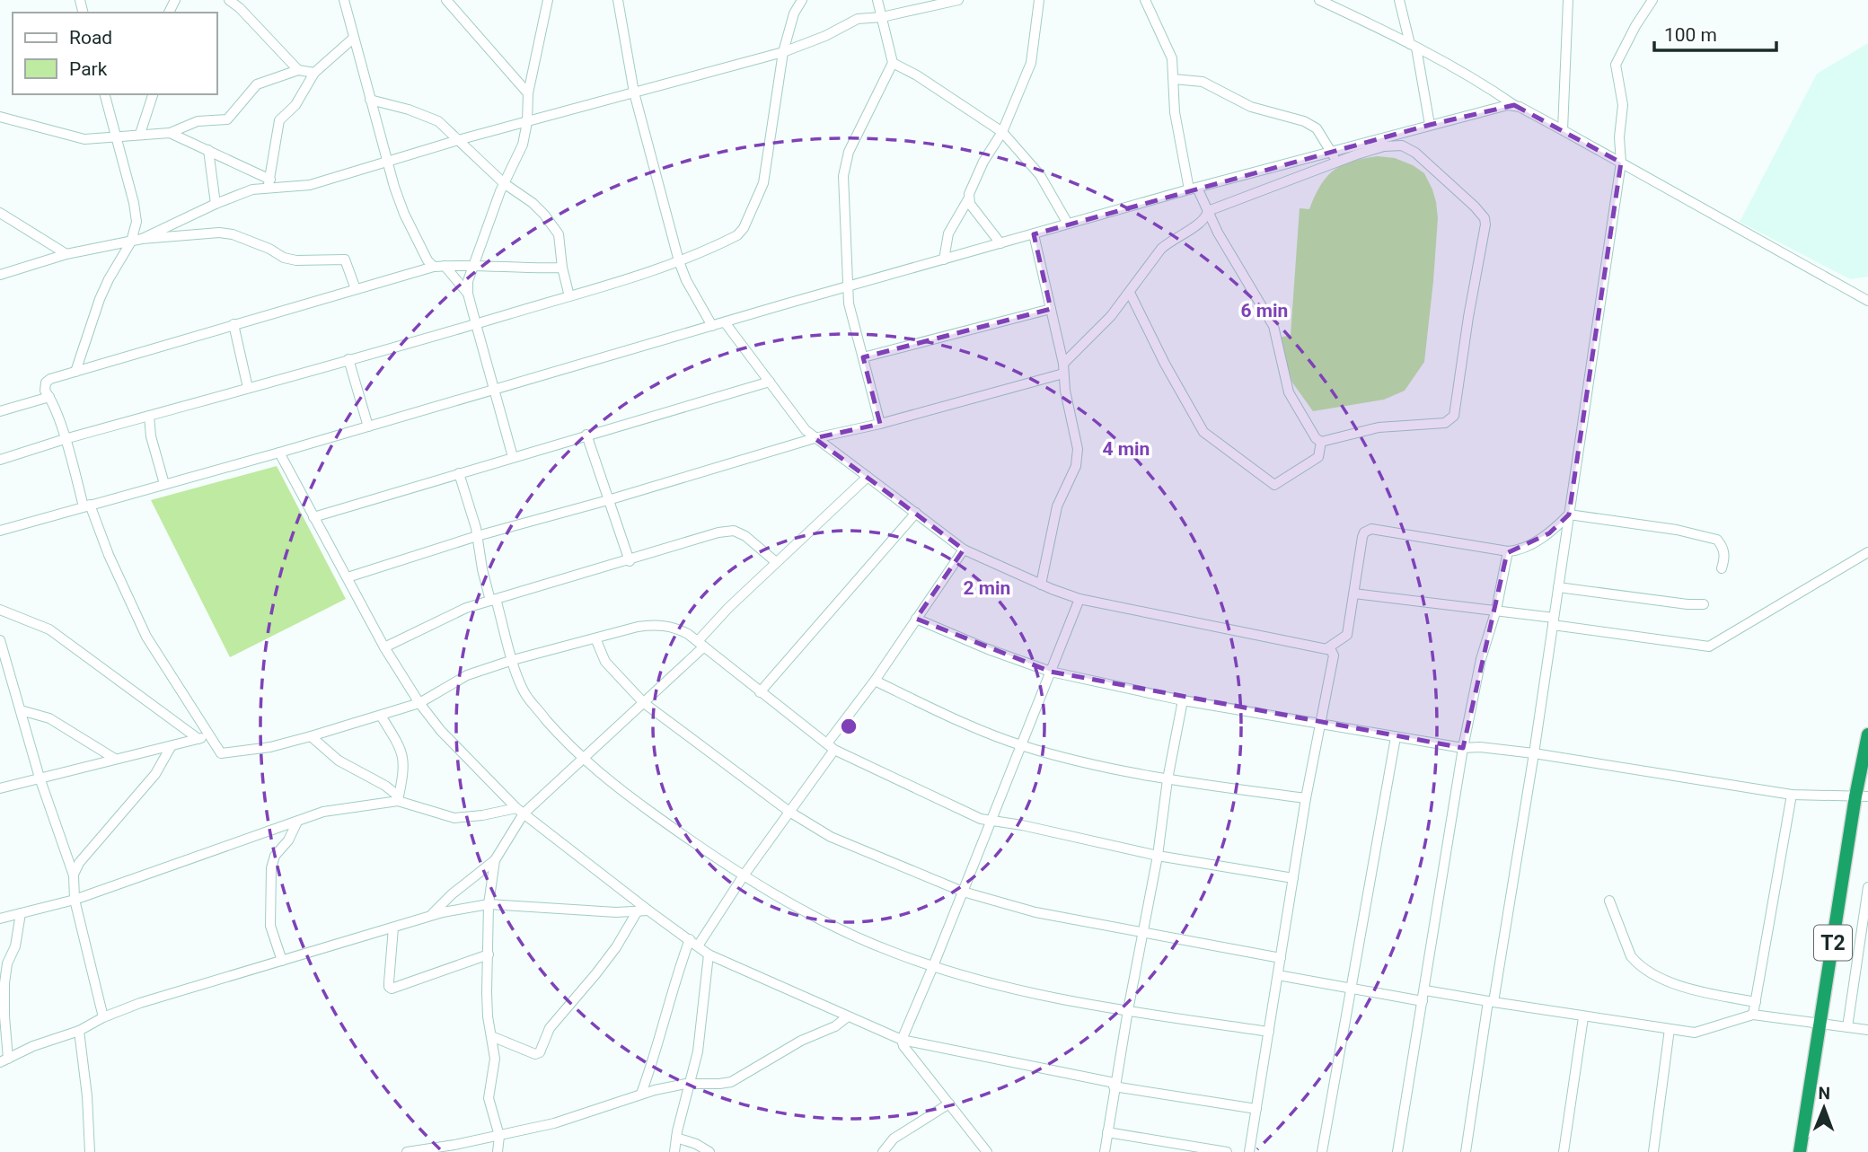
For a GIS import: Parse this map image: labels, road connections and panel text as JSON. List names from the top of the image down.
{
  "streets": {
    "highway": ["T2"]
  },
  "legend": ["Road", "Park"],
  "scale_bar": "100 m",
  "north": "top",
  "rings": ["6 min", "4 min", "2 min"]
}
